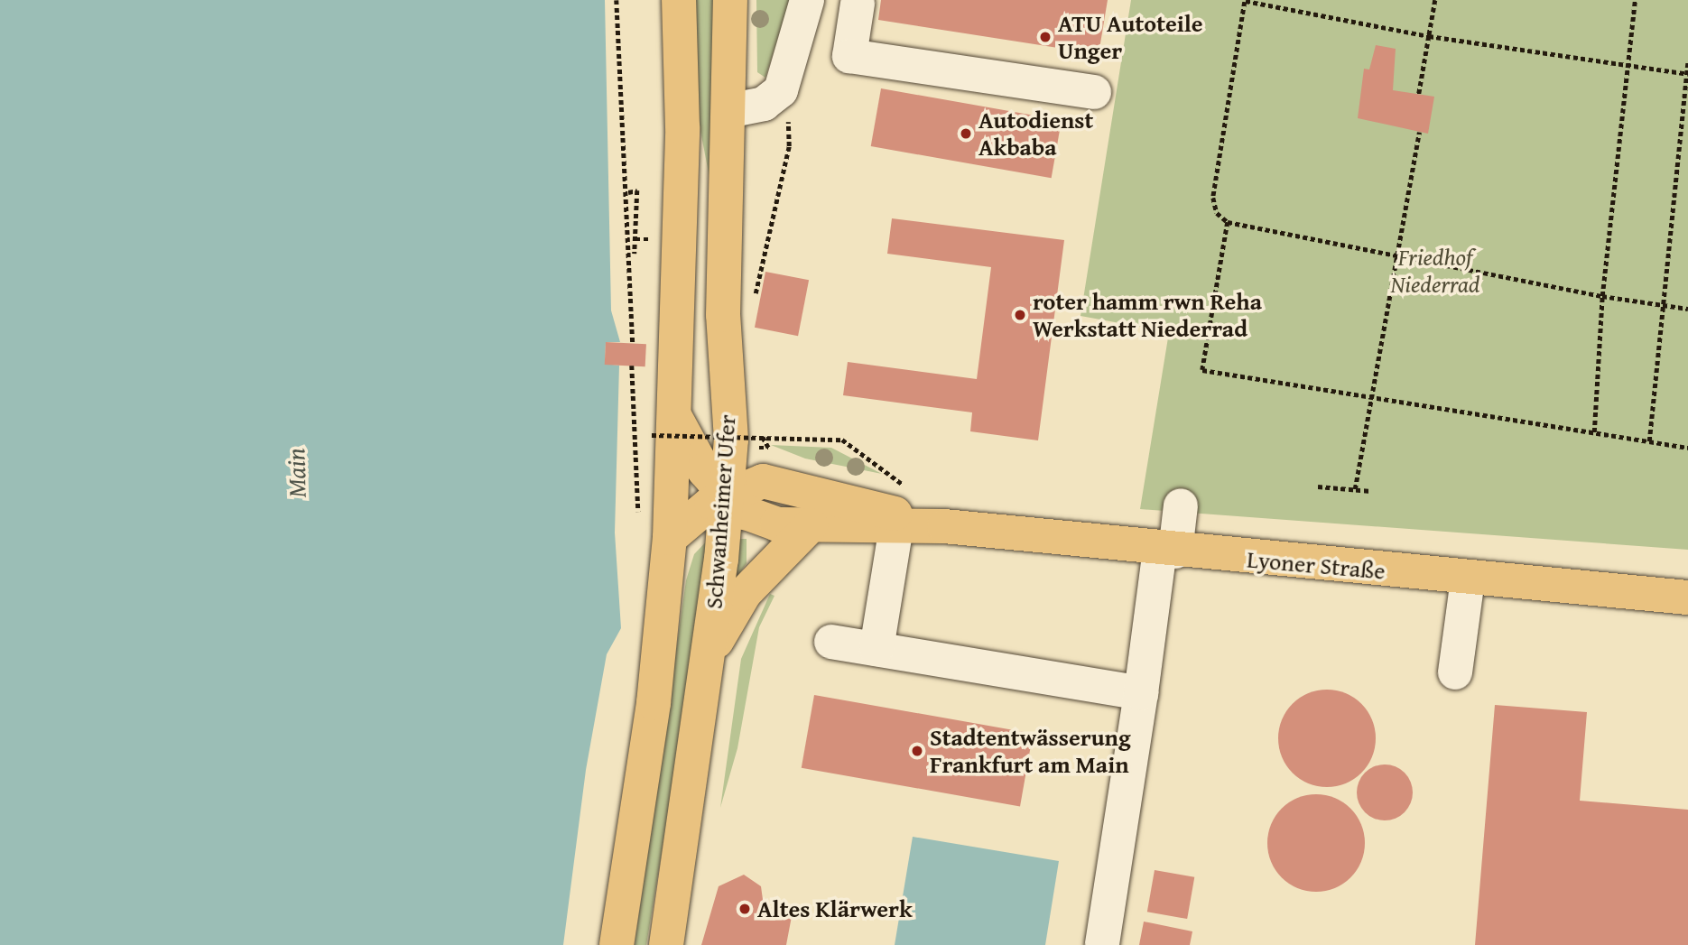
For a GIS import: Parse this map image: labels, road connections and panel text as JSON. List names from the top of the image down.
{
  "streets": {
    "main road": ["Schwanheimer Ufer", "Lyoner Straße"]
  },
  "crossings": [
    ["Schwanheimer Ufer", "Lyoner Straße"]
  ],
  "water": ["Main"],
  "parks": ["Friedhof Niederrad"],
  "places": [
    "ATU Autoteile Unger",
    "Autodienst Akbaba",
    "roter hamm rwn Reha Werkstatt Niederrad",
    "Stadtentwässerung Frankfurt am Main",
    "Altes Klärwerk"
  ]
}
